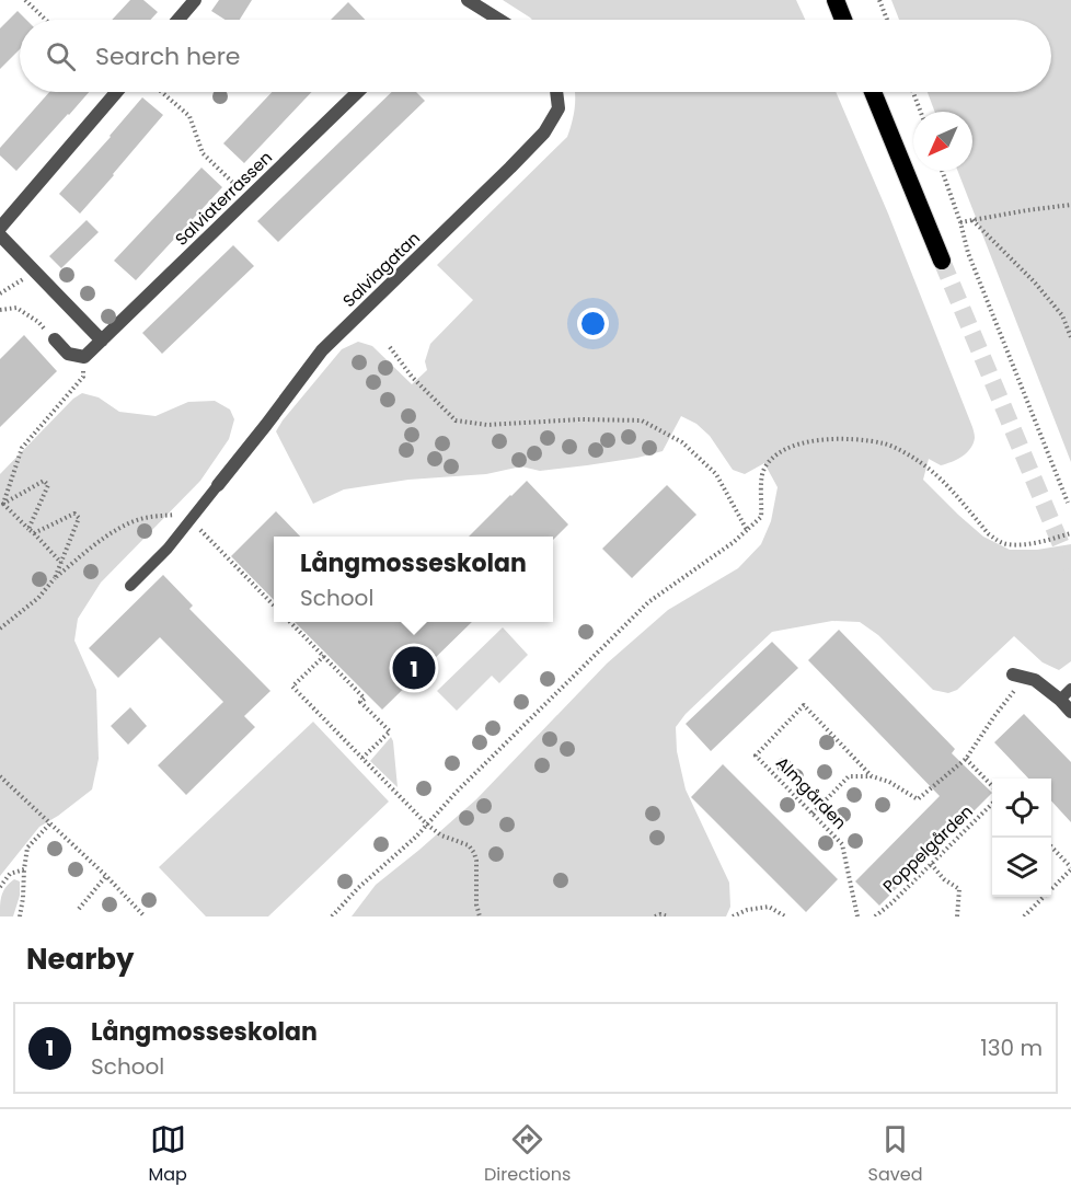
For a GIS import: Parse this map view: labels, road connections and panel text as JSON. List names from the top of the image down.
{
  "streets": {
    "street": ["Salviaterrassen", "Salviagatan"],
    "path": ["Almgården", "Poppelgården"]
  },
  "north": "bottom left",
  "page": {
    "search": "Search here",
    "popup": ["Långmosseskolan", "School"],
    "pins": "1",
    "heading": "Nearby",
    "list": [
      {
        "mark": "1",
        "name": "Långmosseskolan",
        "note": "School",
        "value": "130 m"
      }
    ],
    "nav": ["Map", "Directions", "Saved"]
  }
}
